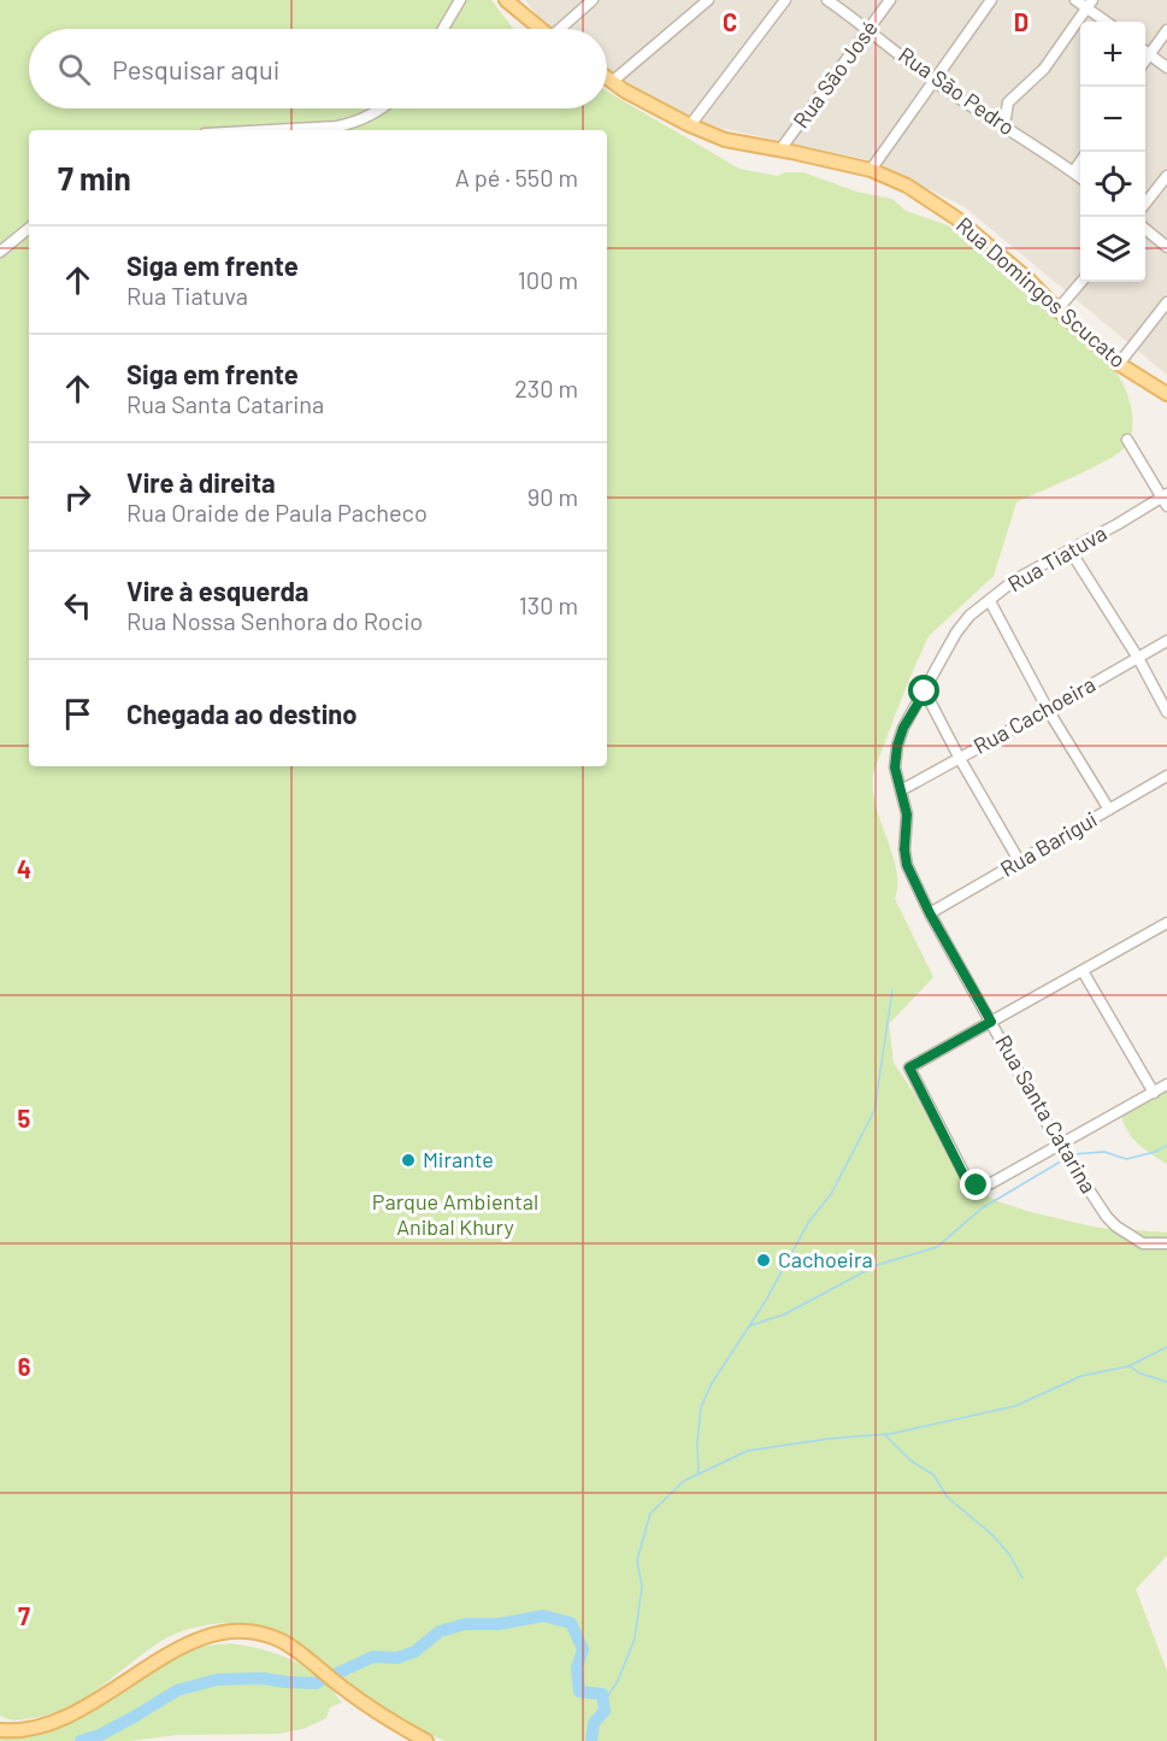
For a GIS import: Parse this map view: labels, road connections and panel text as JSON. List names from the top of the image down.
{
  "streets": {
    "main road": ["Rua Domingos Scucato"],
    "street": [
      "Rua São José",
      "Rua São Pedro",
      "Rua Tiatuva",
      "Rua Cachoeira",
      "Rua Barigui",
      "Rua Santa Catarina"
    ]
  },
  "crossings": [
    ["Rua São José", "Rua São Pedro"],
    ["Rua São José", "Rua Domingos Scucato"],
    ["Rua Tiatuva", "Rua Cachoeira"],
    ["Rua Tiatuva", "Rua Santa Catarina"],
    ["Rua Cachoeira", "Rua Santa Catarina"],
    ["Rua Barigui", "Rua Santa Catarina"]
  ],
  "parks": ["Parque Ambiental Anibal Khury"],
  "places": ["Mirante", "Cachoeira"],
  "page": {
    "map_buttons": ["+", "−"],
    "search": "Pesquisar aqui",
    "heading": ["7 min", "A pé · 550 m"],
    "list": [
      ["Siga em frente", "Rua Tiatuva", "100 m"],
      ["Siga em frente", "Rua Santa Catarina", "230 m"],
      ["Vire à direita", "Rua Oraide de Paula Pacheco", "90 m"],
      ["Vire à esquerda", "Rua Nossa Senhora do Rocio", "130 m"],
      "Chegada ao destino"
    ]
  },
  "grid": {
    "columns": ["C", "D"],
    "rows": [
      "4",
      "5",
      "6",
      "7"
    ]
  }
}
